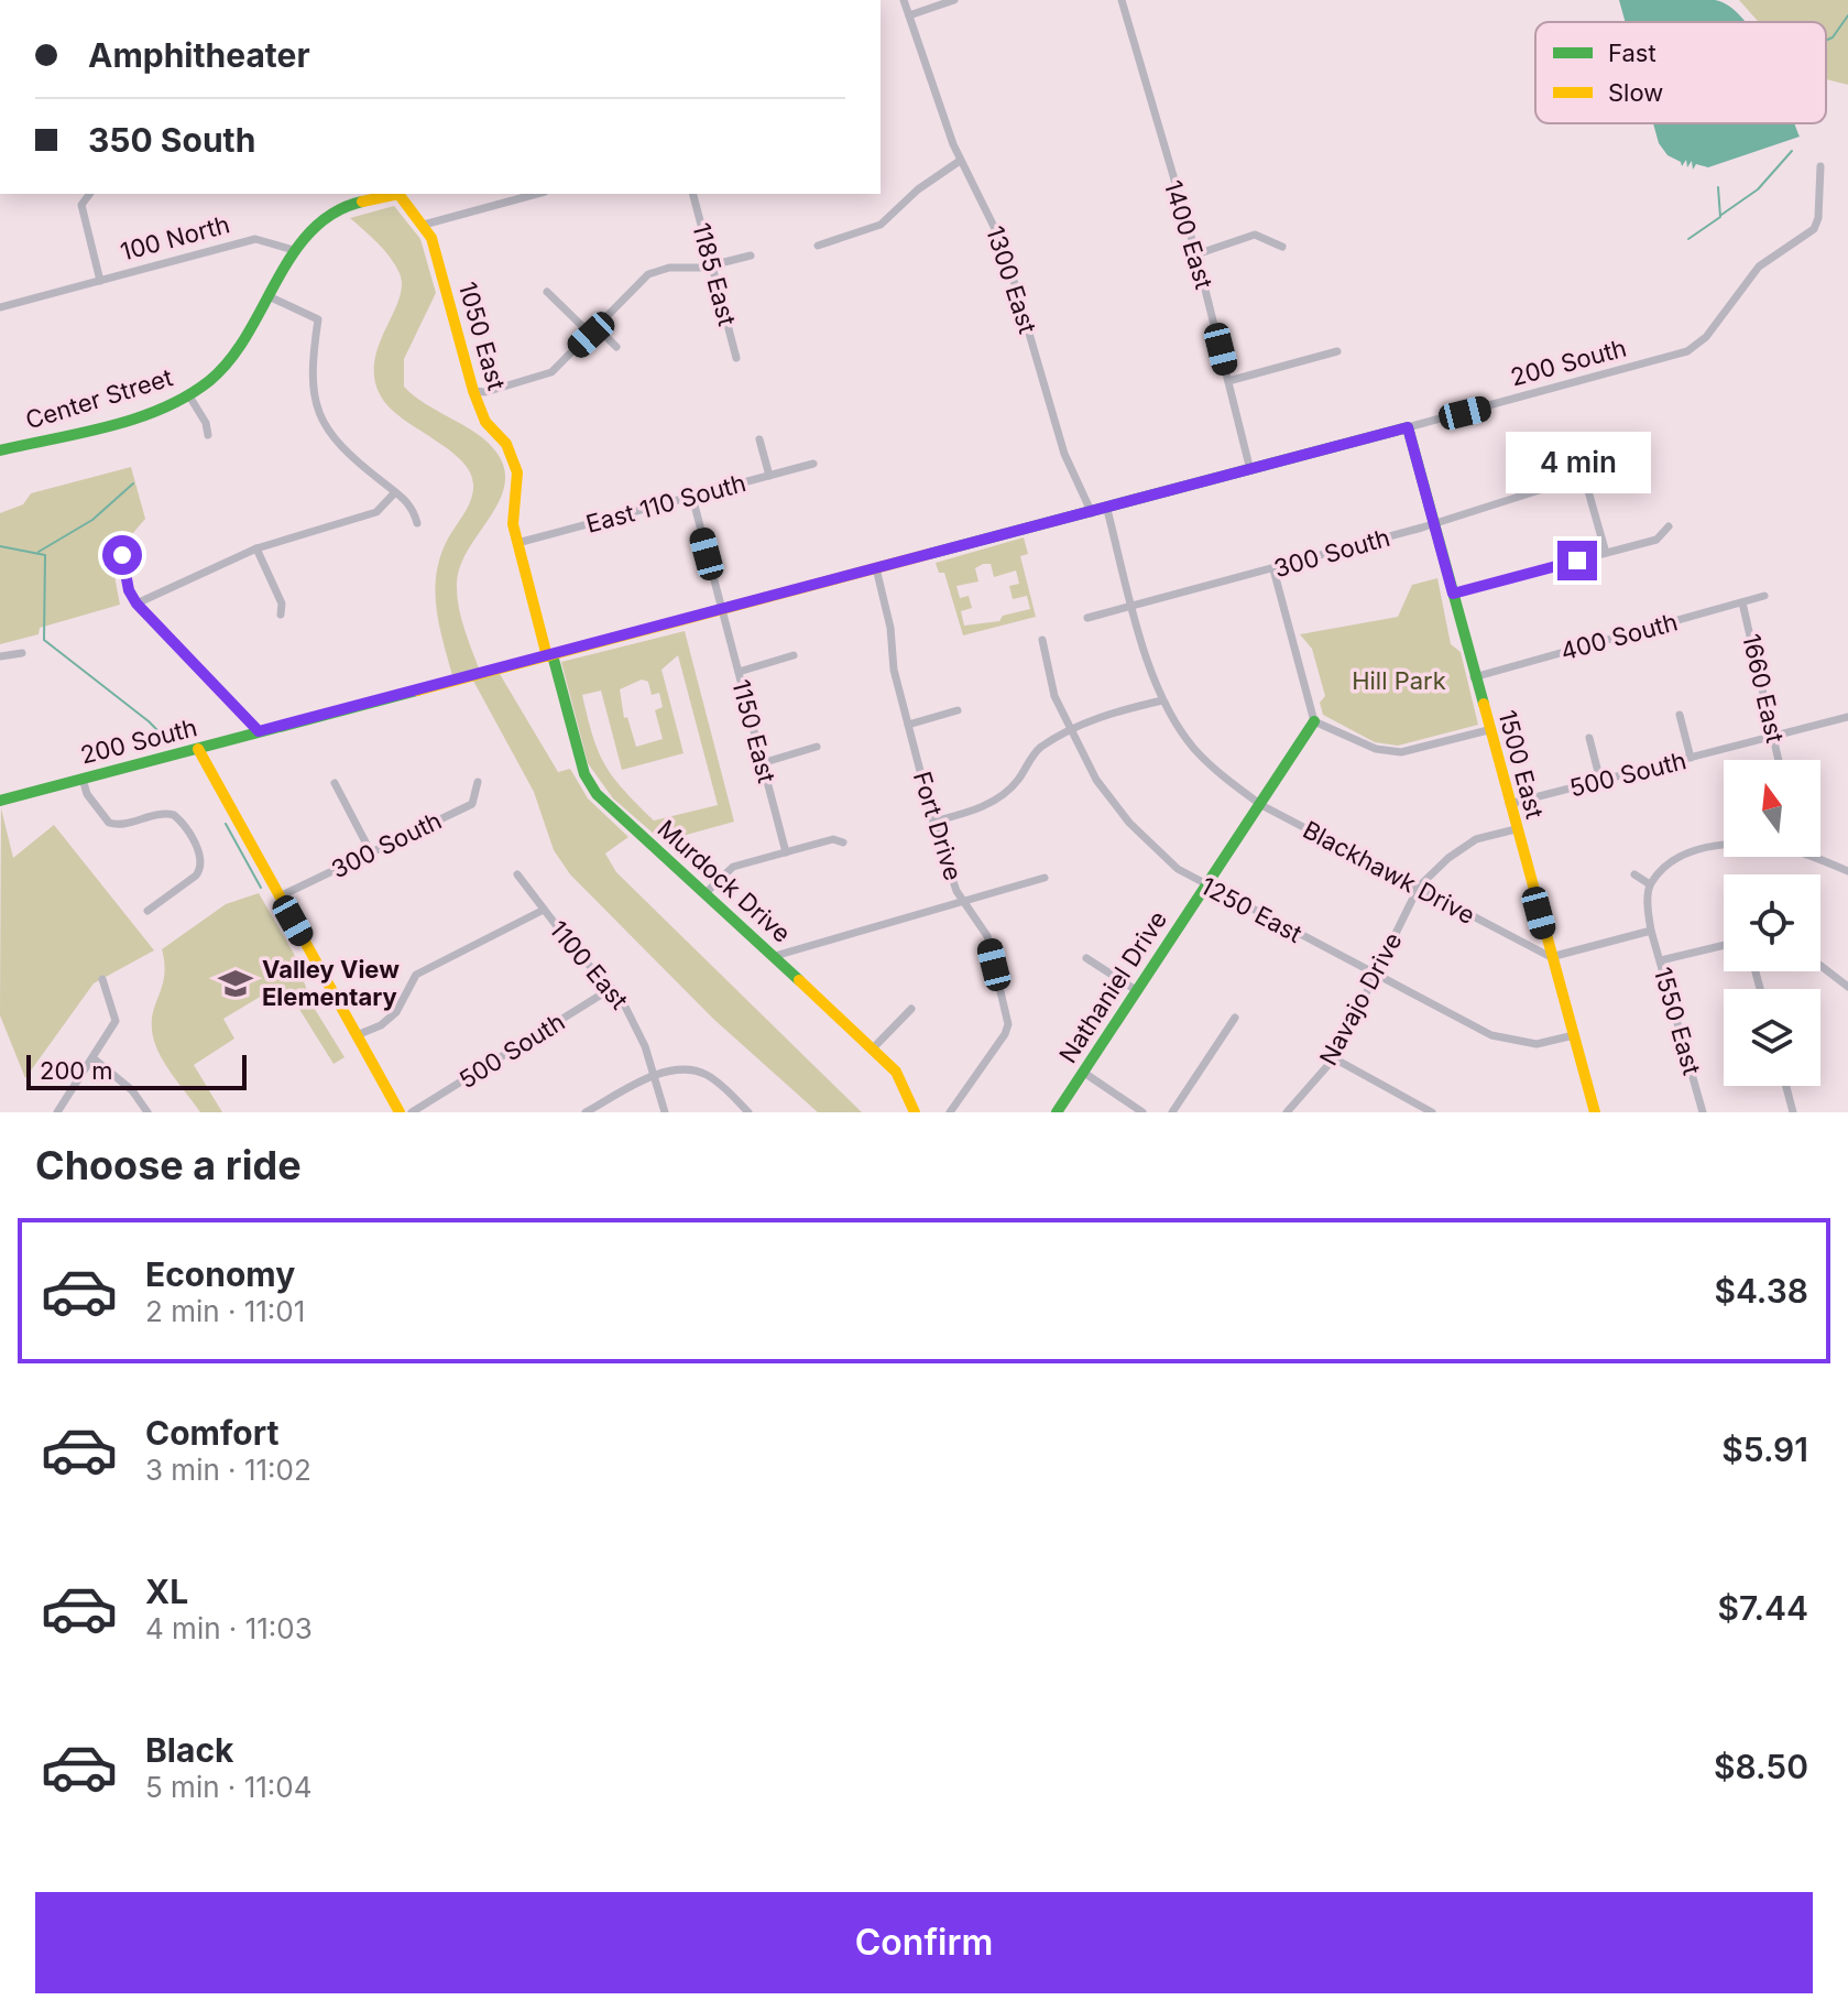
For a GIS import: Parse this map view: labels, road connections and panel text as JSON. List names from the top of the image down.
{
  "streets": {
    "street": [
      "1400 East",
      "100 North",
      "1185 East",
      "1300 East",
      "1050 East",
      "200 South",
      "Center Street",
      "East 110 South",
      "300 South",
      "400 South",
      "1660 East",
      "1150 East",
      "1500 East",
      "500 South",
      "Fort Drive",
      "Blackhawk Drive",
      "Murdock Drive",
      "1250 East",
      "1100 East",
      "Nathaniel Drive",
      "Navajo Drive",
      "1550 East"
    ]
  },
  "crossings": [
    ["1400 East", "200 South"],
    ["100 North", "Center Street"],
    ["1300 East", "200 South"],
    ["1050 East", "200 South"],
    ["1050 East", "East 110 South"],
    ["1050 East", "Murdock Drive"],
    ["200 South", "1150 East"],
    ["200 South", "1500 East"],
    ["200 South", "Fort Drive"],
    ["200 South", "Murdock Drive"],
    ["East 110 South", "1150 East"],
    ["300 South", "1500 East"],
    ["300 South", "Blackhawk Drive"],
    ["400 South", "1660 East"],
    ["400 South", "1500 East"],
    ["1660 East", "500 South"],
    ["1500 East", "500 South"],
    ["1500 East", "Blackhawk Drive"],
    ["1500 East", "1250 East"],
    ["1500 East", "Navajo Drive"],
    ["500 South", "1100 East"],
    ["Blackhawk Drive", "Nathaniel Drive"],
    ["Blackhawk Drive", "Navajo Drive"],
    ["1250 East", "Nathaniel Drive"],
    ["1250 East", "Navajo Drive"]
  ],
  "parks": ["Hill Park"],
  "places": {
    "school or university": ["Valley View Elementary"]
  },
  "legend": ["Fast", "Slow"],
  "scale_bar": "200 m",
  "north": "top",
  "page": {
    "banner": ["Amphitheater", "350 South"],
    "bubble": "4 min",
    "scale": "200 m",
    "heading": "Choose a ride",
    "list": [
      {
        "name": "Economy",
        "note": "2 min · 11:01",
        "value": "$4.38"
      },
      {
        "name": "Comfort",
        "note": "3 min · 11:02",
        "value": "$5.91"
      },
      {
        "name": "XL",
        "note": "4 min · 11:03",
        "value": "$7.44"
      },
      {
        "name": "Black",
        "note": "5 min · 11:04",
        "value": "$8.50"
      }
    ],
    "buttons": "Confirm"
  }
}
